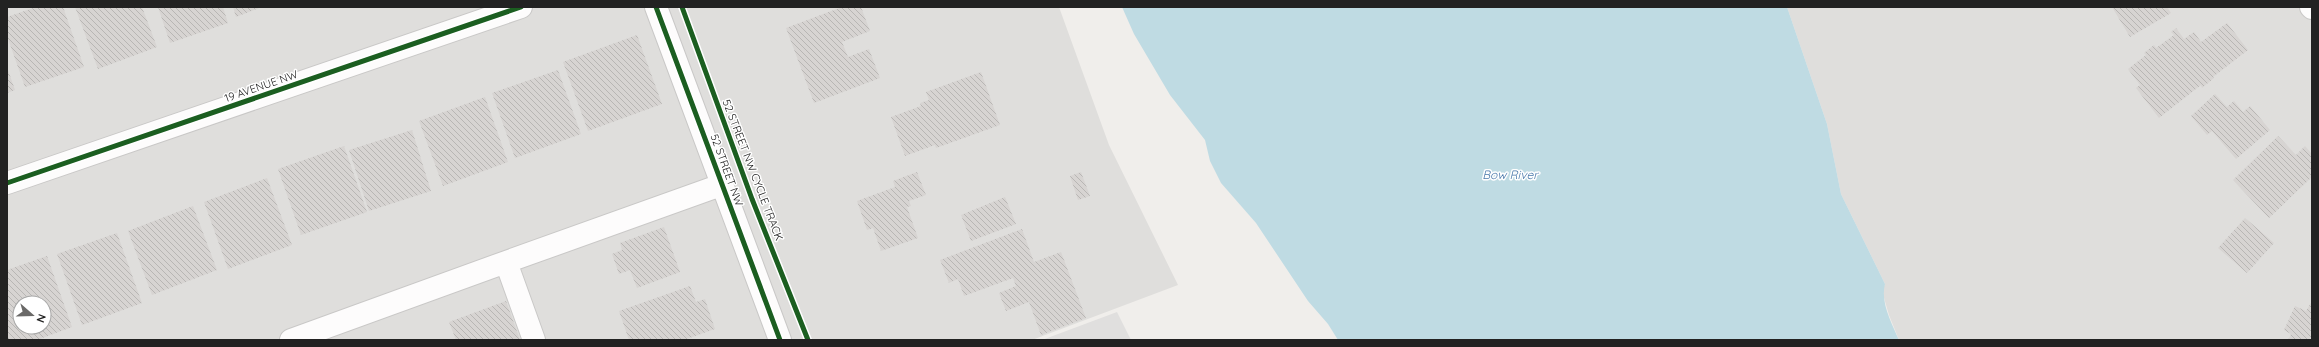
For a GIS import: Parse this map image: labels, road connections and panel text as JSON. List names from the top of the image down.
{
  "streets": {
    "street": ["19 AVENUE NW", "52 STREET NW"],
    "cycle path": ["52 STREET NW CYCLE TRACK"]
  },
  "water": ["Bow River"],
  "north": "right"
}
